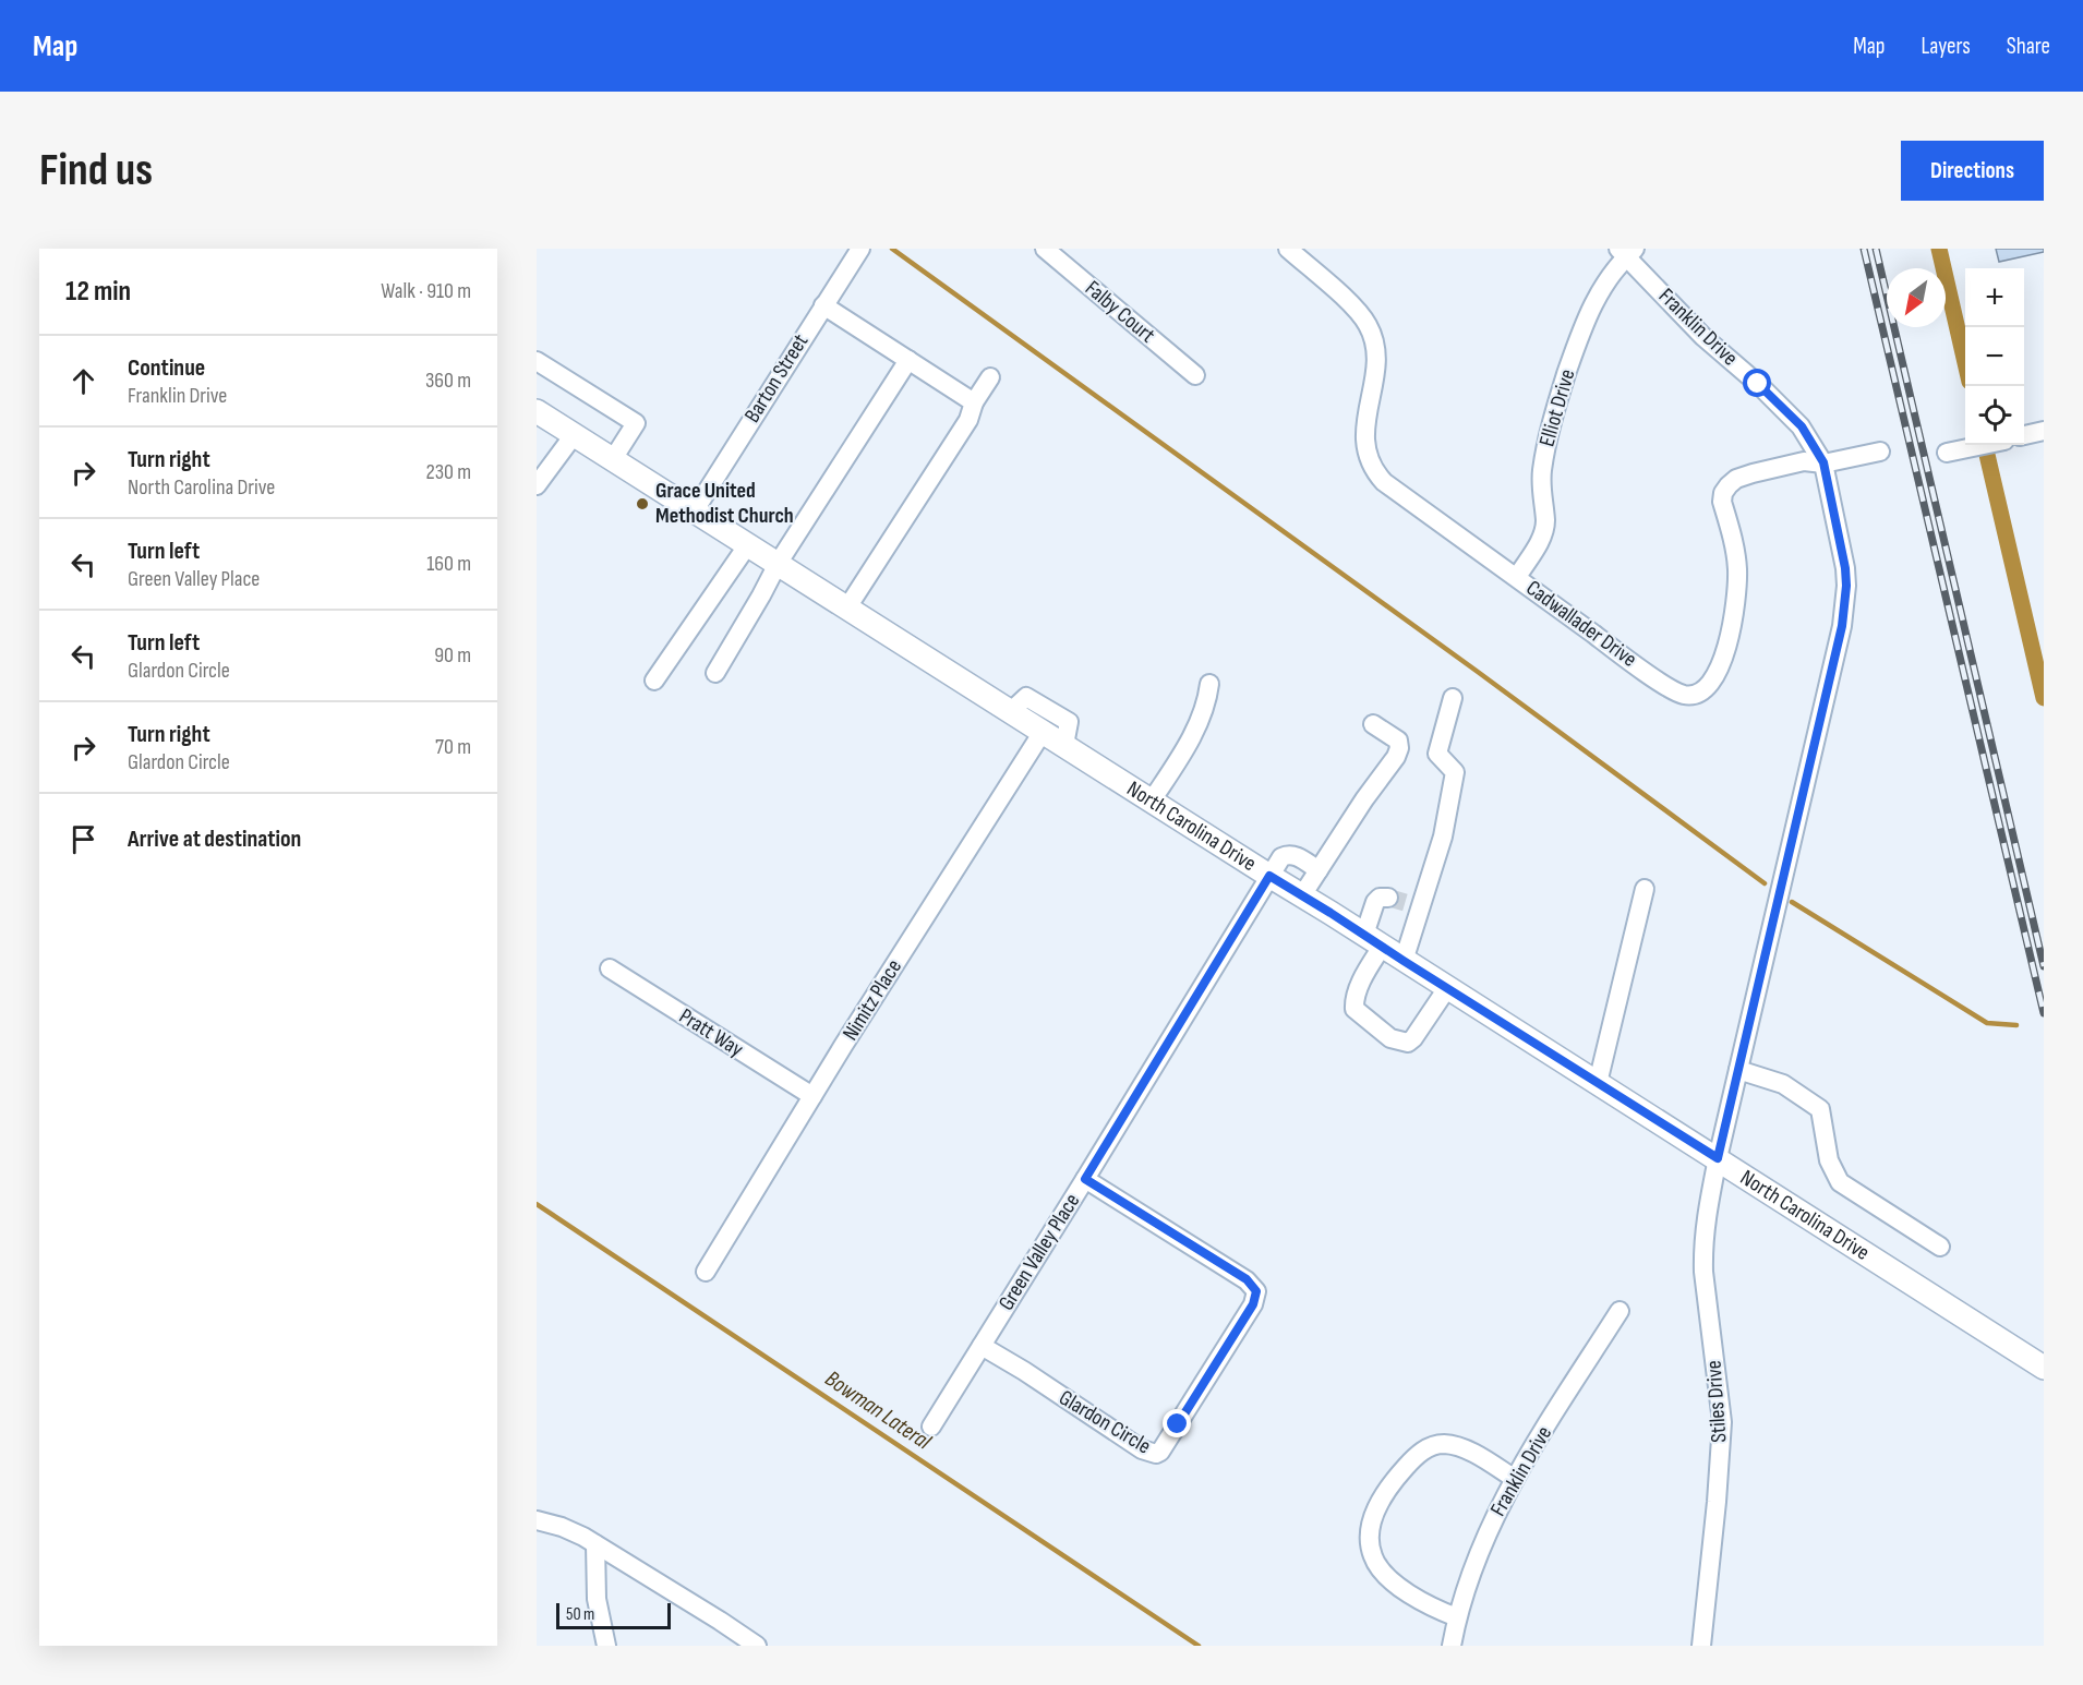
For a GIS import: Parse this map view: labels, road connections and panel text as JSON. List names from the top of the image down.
{
  "streets": {
    "main road": ["North Carolina Drive"],
    "street": [
      "Falby Court",
      "Franklin Drive",
      "Barton Street",
      "Elliot Drive",
      "Cadwallader Drive",
      "Nimitz Place",
      "Pratt Way",
      "Green Valley Place",
      "Stiles Drive",
      "Glardon Circle"
    ]
  },
  "crossings": [
    ["Franklin Drive", "Elliot Drive"],
    ["Franklin Drive", "Cadwallader Drive"],
    ["Franklin Drive", "North Carolina Drive"],
    ["Franklin Drive", "Stiles Drive"],
    ["Barton Street", "North Carolina Drive"],
    ["Elliot Drive", "Cadwallader Drive"],
    ["North Carolina Drive", "Nimitz Place"],
    ["North Carolina Drive", "Green Valley Place"],
    ["North Carolina Drive", "Stiles Drive"],
    ["Nimitz Place", "Pratt Way"],
    ["Green Valley Place", "Glardon Circle"]
  ],
  "water": ["Bowman Lateral"],
  "places": ["Grace United Methodist Church"],
  "scale_bar": "50 m",
  "north": "bottom left",
  "page": {
    "header": "Map",
    "nav": ["Map", "Layers", "Share"],
    "buttons": "Directions",
    "title": "Find us",
    "heading": ["12 min", "Walk · 910 m"],
    "map_buttons": ["+", "−"],
    "list": [
      ["Continue", "Franklin Drive", "360 m"],
      ["Turn right", "North Carolina Drive", "230 m"],
      ["Turn left", "Green Valley Place", "160 m"],
      ["Turn left", "Glardon Circle", "90 m"],
      ["Turn right", "Glardon Circle", "70 m"],
      "Arrive at destination"
    ],
    "scale": "50 m"
  }
}
